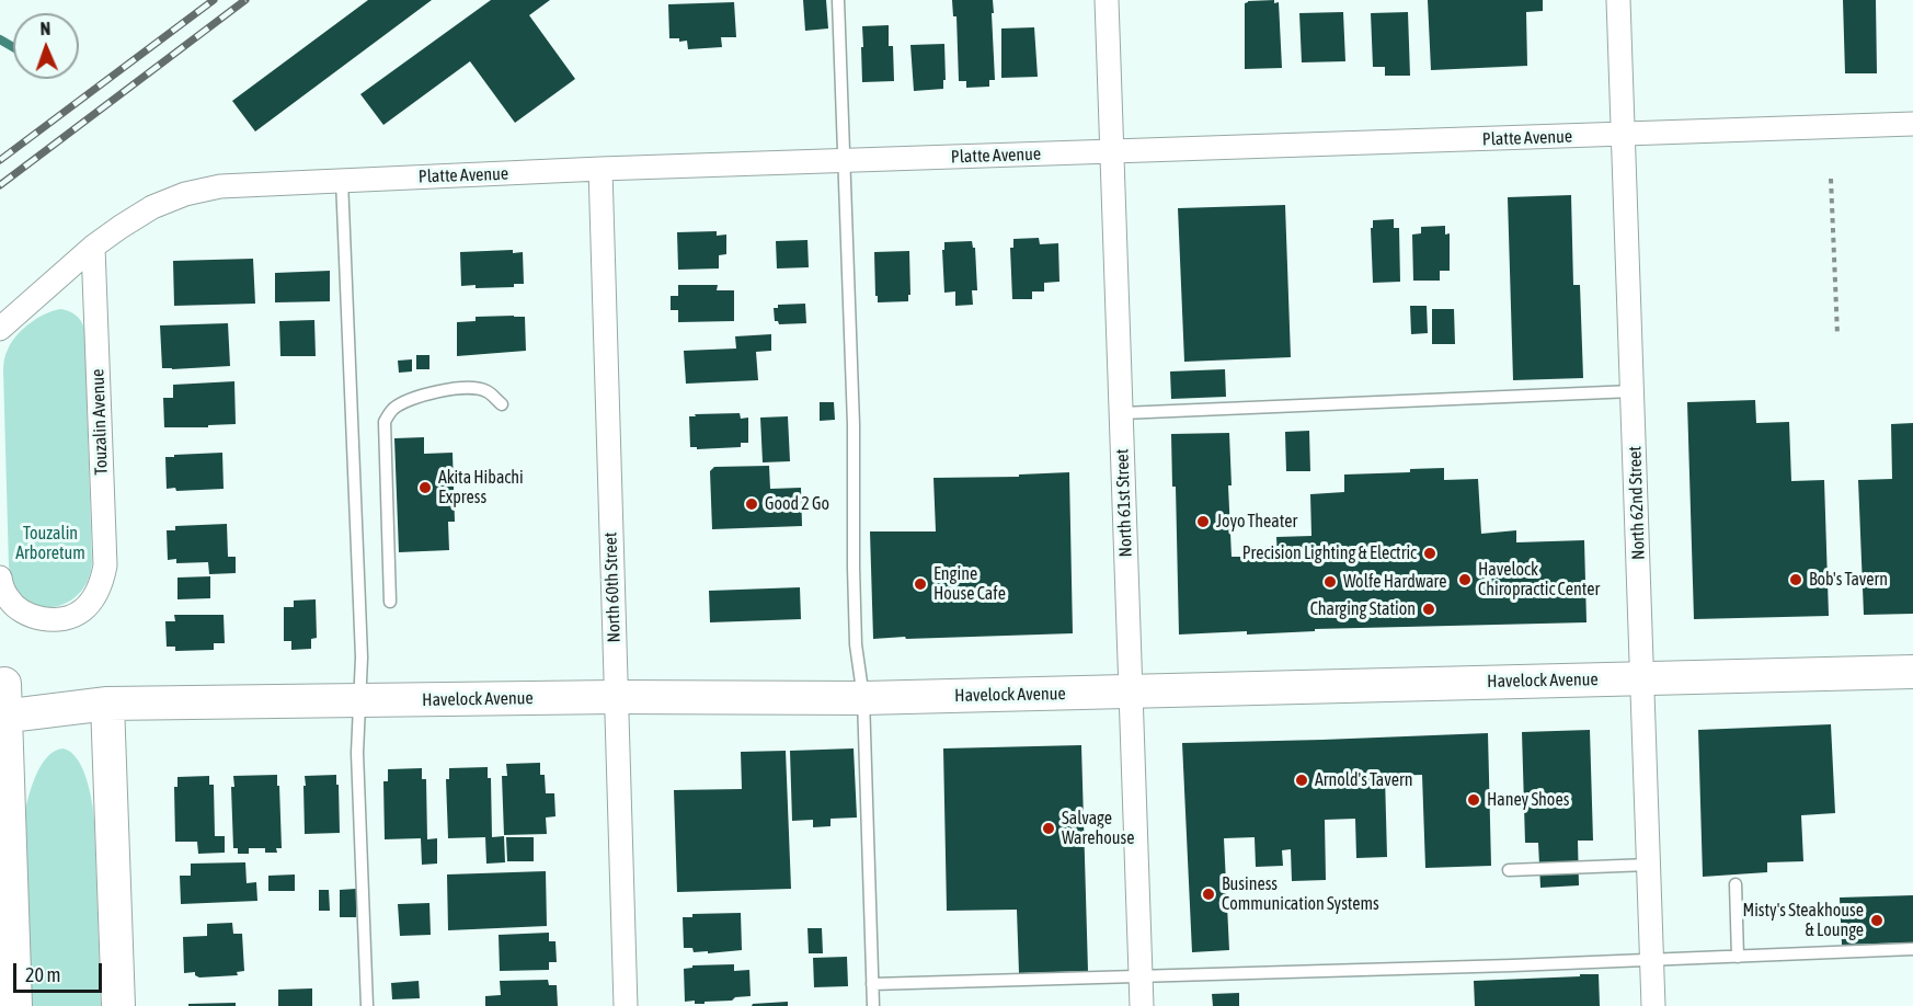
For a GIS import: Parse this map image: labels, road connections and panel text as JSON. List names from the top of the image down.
{
  "streets": {
    "main road": ["Havelock Avenue"],
    "street": [
      "Platte Avenue",
      "Touzalin Avenue",
      "North 61st Street",
      "North 62nd Street",
      "North 60th Street"
    ]
  },
  "crossings": [
    ["Platte Avenue", "Touzalin Avenue"],
    ["Platte Avenue", "North 61st Street"],
    ["Platte Avenue", "North 62nd Street"],
    ["Platte Avenue", "North 60th Street"],
    ["North 61st Street", "Havelock Avenue"],
    ["North 62nd Street", "Havelock Avenue"],
    ["North 60th Street", "Havelock Avenue"]
  ],
  "parks": ["Touzalin Arboretum"],
  "places": [
    "Akita Hibachi Express",
    "Good 2 Go",
    "Joyo Theater",
    "Precision Lighting & Electric",
    "Havelock Chiropractic Center",
    "Bob's Tavern",
    "Wolfe Hardware",
    "Engine House Cafe",
    "Charging Station",
    "Arnold's Tavern",
    "Haney Shoes",
    "Salvage Warehouse",
    "Business Communication Systems",
    "Misty's Steakhouse & Lounge"
  ],
  "scale_bar": "20 m",
  "north": "top"
}
